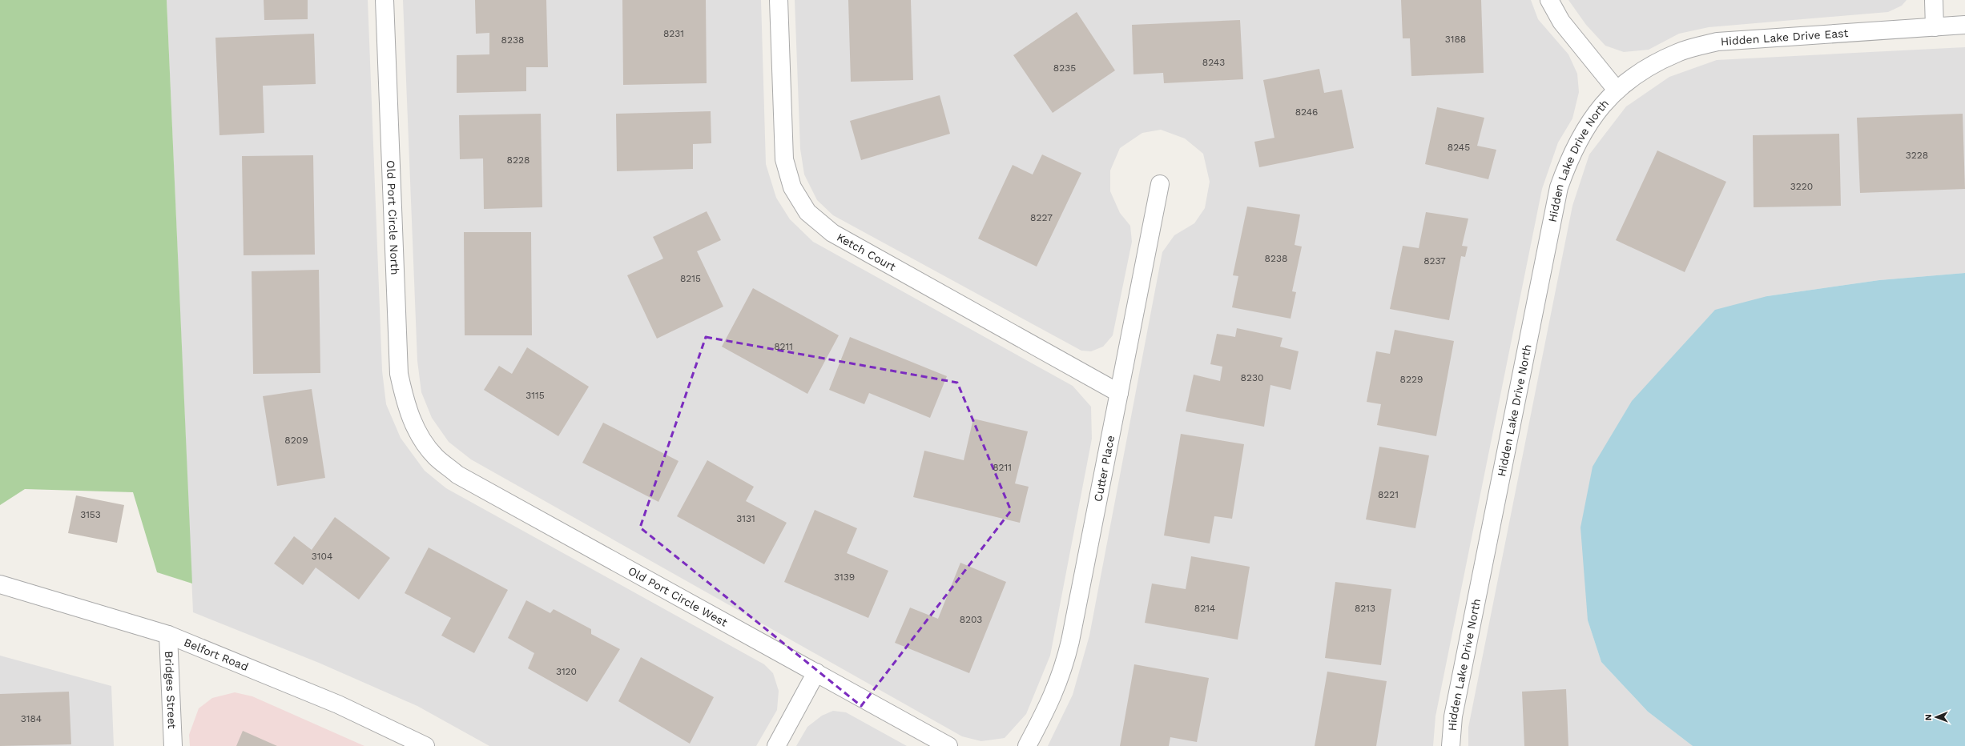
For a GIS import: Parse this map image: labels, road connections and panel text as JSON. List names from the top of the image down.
{
  "streets": {
    "street": [
      "Hidden Lake Drive East",
      "Hidden Lake Drive North",
      "Old Port Circle North",
      "Ketch Court",
      "Cutter Place",
      "Old Port Circle West",
      "Belfort Road",
      "Bridges Street"
    ]
  },
  "crossings": [
    ["Hidden Lake Drive East", "Hidden Lake Drive North"],
    ["Old Port Circle North", "Old Port Circle West"],
    ["Ketch Court", "Cutter Place"],
    ["Belfort Road", "Bridges Street"]
  ],
  "house_numbers": [
    "8231",
    "3188",
    "8238",
    "8243",
    "8235",
    "8246",
    "8245",
    "3228",
    "8228",
    "3220",
    "8227",
    "8238",
    "8237",
    "8215",
    "8211",
    "8230",
    "8229",
    "3115",
    "8209",
    "8211",
    "8221",
    "3153",
    "3131",
    "3104",
    "3139",
    "8214",
    "8213",
    "8203",
    "3120",
    "3184"
  ],
  "north": "left"
}
